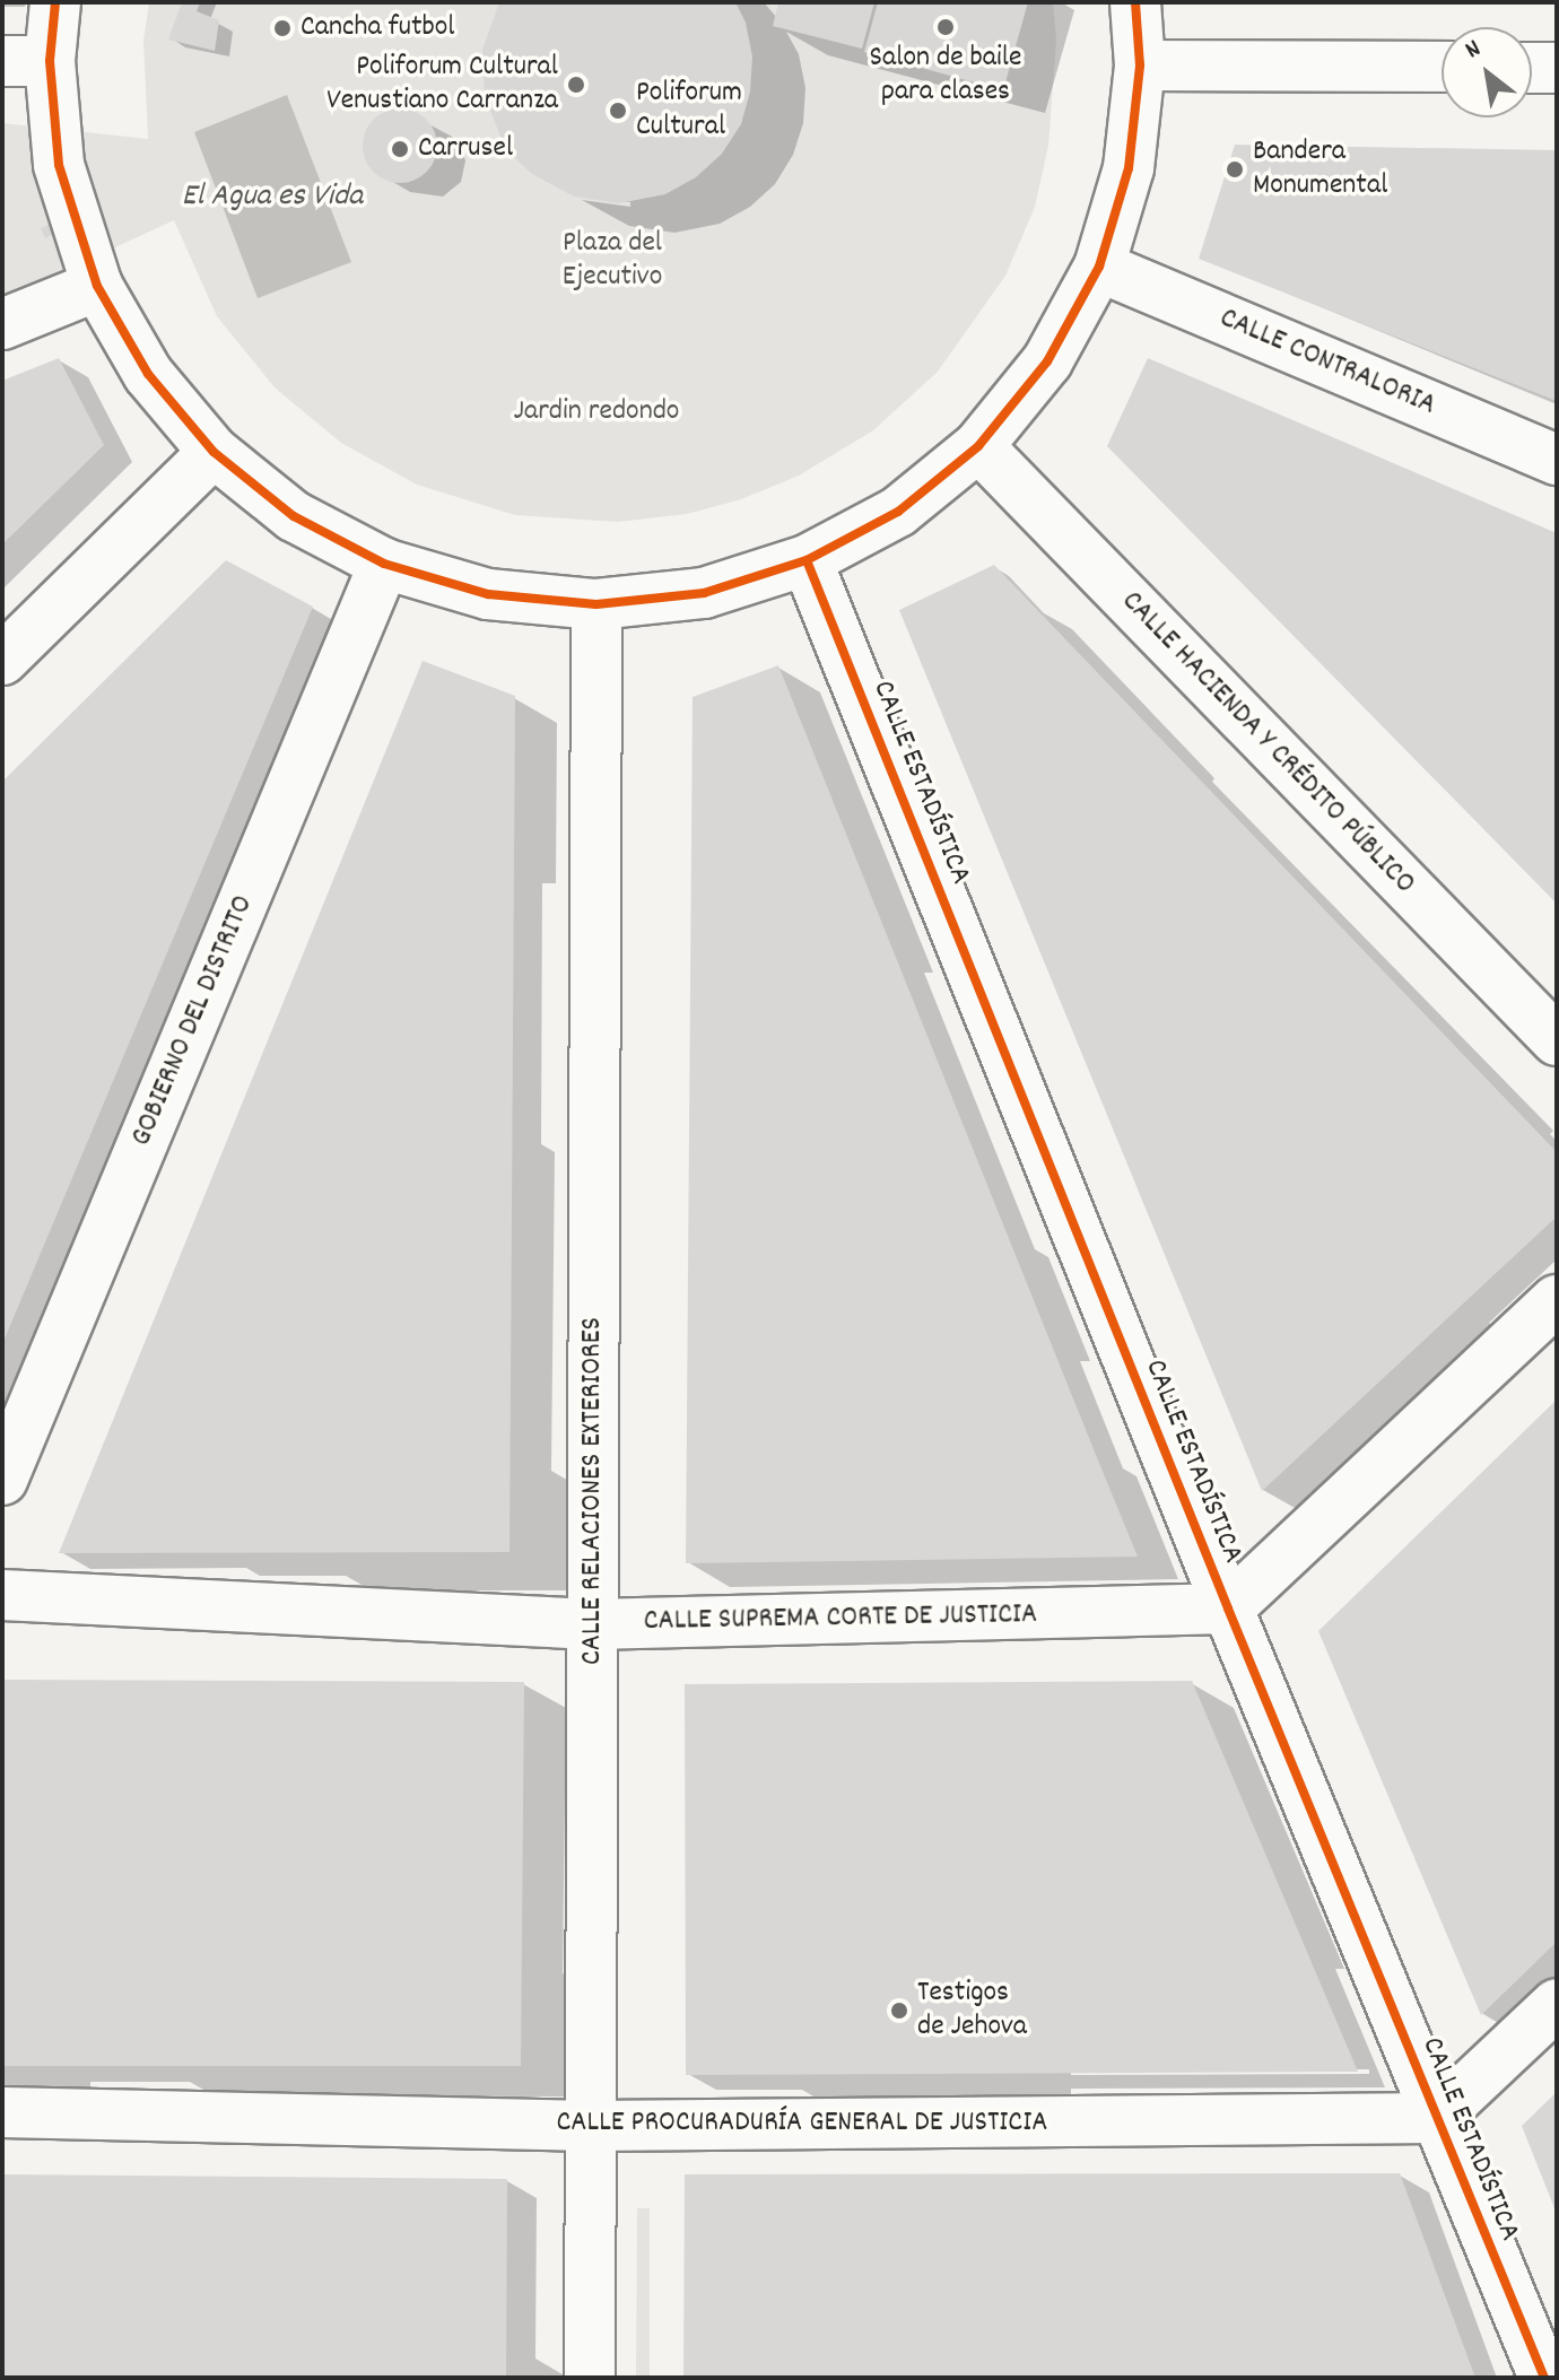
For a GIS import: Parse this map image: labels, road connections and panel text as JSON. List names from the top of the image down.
{
  "streets": {
    "street": [
      "CALLE CONTRALORIA",
      "CALLE HACIENDA Y CRÉDITO PÚBLICO",
      "CALLE ESTADÍSTICA",
      "GOBIERNO DEL DISTRITO",
      "CALLE RELACIONES EXTERIORES",
      "CALLE SUPREMA CORTE DE JUSTICIA",
      "CALLE PROCURADURÍA GENERAL DE JUSTICIA"
    ]
  },
  "crossings": [
    ["CALLE ESTADÍSTICA", "CALLE SUPREMA CORTE DE JUSTICIA"],
    ["CALLE ESTADÍSTICA", "CALLE PROCURADURÍA GENERAL DE JUSTICIA"],
    ["CALLE RELACIONES EXTERIORES", "CALLE SUPREMA CORTE DE JUSTICIA"],
    ["CALLE RELACIONES EXTERIORES", "CALLE PROCURADURÍA GENERAL DE JUSTICIA"]
  ],
  "water": ["El Agua es Vida"],
  "parks": ["Plaza del Ejecutivo", "Jardin redondo"],
  "places": [
    "Salon de baile para clases",
    "Cancha futbol",
    "Poliforum Cultural Venustiano Carranza",
    "Poliforum Cultural",
    "Carrusel",
    "Bandera Monumental",
    "Testigos de Jehova"
  ],
  "north": "top left"
}
